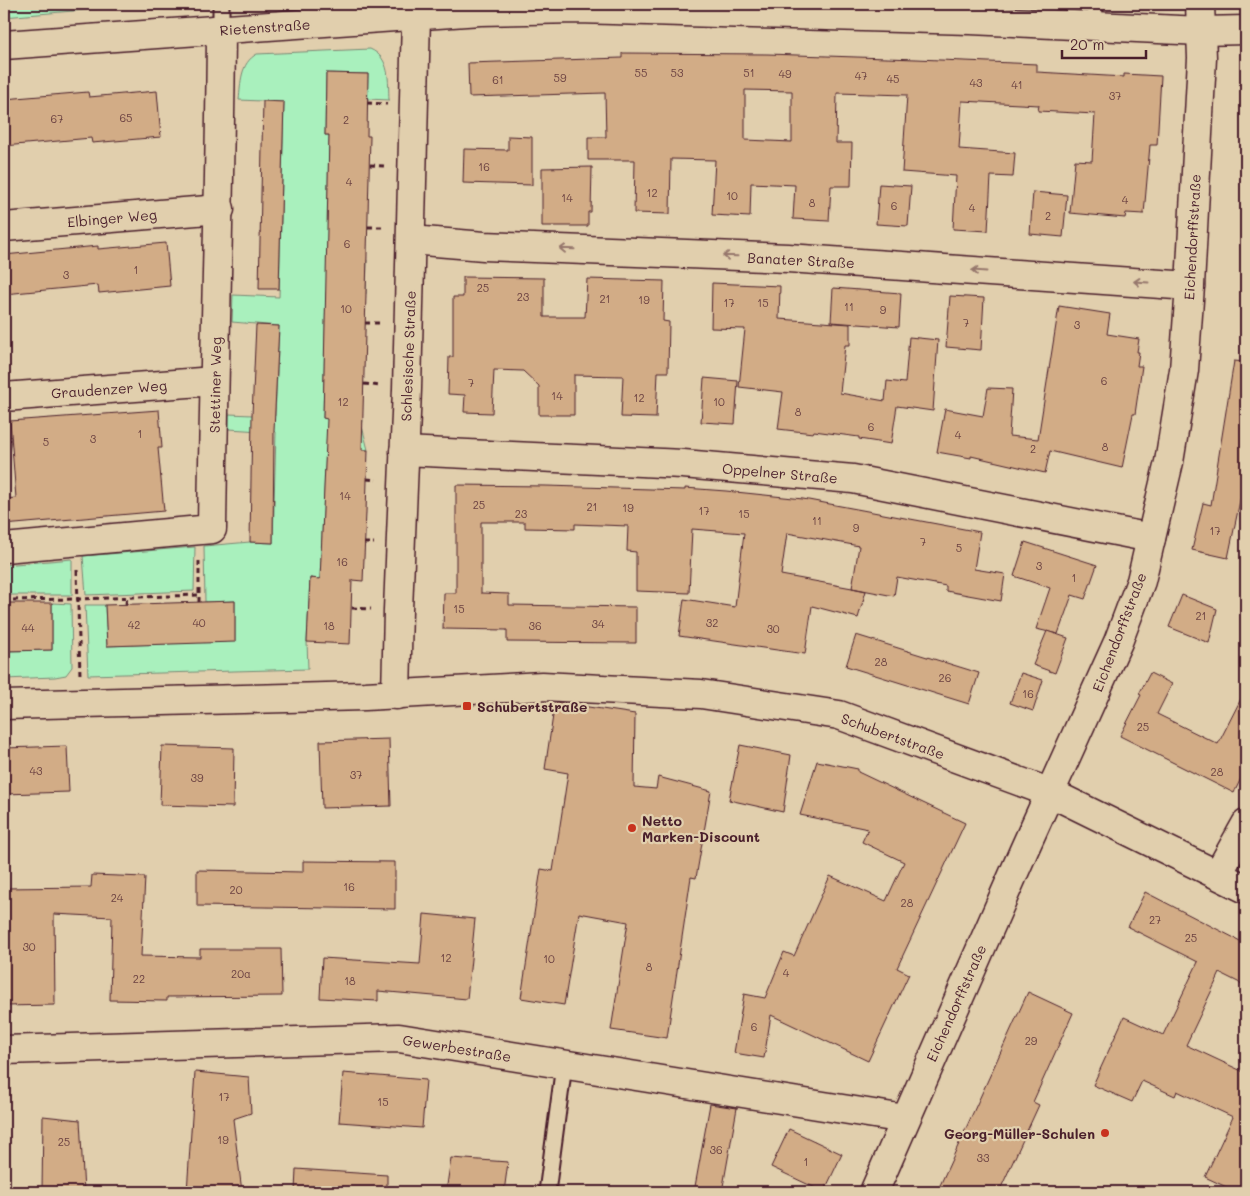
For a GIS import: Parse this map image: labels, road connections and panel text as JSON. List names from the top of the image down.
{
  "streets": {
    "street": [
      "Rietenstraße",
      "Elbinger Weg",
      "Eichendorffstraße",
      "Banater Straße",
      "Schlesische Straße",
      "Stettiner Weg",
      "Graudenzer Weg",
      "Oppelner Straße",
      "Schubertstraße",
      "Gewerbestraße"
    ]
  },
  "crossings": [
    ["Rietenstraße", "Eichendorffstraße"],
    ["Rietenstraße", "Schlesische Straße"],
    ["Rietenstraße", "Stettiner Weg"],
    ["Elbinger Weg", "Stettiner Weg"],
    ["Eichendorffstraße", "Banater Straße"],
    ["Eichendorffstraße", "Oppelner Straße"],
    ["Eichendorffstraße", "Schubertstraße"],
    ["Eichendorffstraße", "Gewerbestraße"],
    ["Banater Straße", "Schlesische Straße"],
    ["Schlesische Straße", "Oppelner Straße"],
    ["Schlesische Straße", "Schubertstraße"],
    ["Stettiner Weg", "Graudenzer Weg"]
  ],
  "one_way": ["Banater Straße"],
  "places": {
    "transit": ["Schubertstraße"],
    "other": ["Netto Marken-Discount", "Georg-Müller-Schulen"]
  },
  "house_numbers": [
    "55",
    "53",
    "51",
    "49",
    "47",
    "59",
    "45",
    "61",
    "43",
    "41",
    "37",
    "65",
    "67",
    "2",
    "16",
    "4",
    "12",
    "10",
    "14",
    "4",
    "8",
    "6",
    "4",
    "2",
    "6",
    "1",
    "3",
    "25",
    "23",
    "21",
    "19",
    "17",
    "15",
    "11",
    "10",
    "9",
    "7",
    "3",
    "6",
    "7",
    "14",
    "12",
    "12",
    "10",
    "8",
    "6",
    "1",
    "4",
    "3",
    "5",
    "8",
    "2",
    "14",
    "25",
    "21",
    "19",
    "17",
    "23",
    "15",
    "11",
    "9",
    "17",
    "7",
    "5",
    "16",
    "3",
    "1",
    "15",
    "21",
    "40",
    "32",
    "34",
    "42",
    "18",
    "36",
    "44",
    "30",
    "28",
    "26",
    "16",
    "25",
    "43",
    "28",
    "37",
    "39",
    "16",
    "20",
    "24",
    "28",
    "27",
    "25",
    "30",
    "12",
    "10",
    "8",
    "4",
    "20a",
    "22",
    "18",
    "6",
    "29",
    "17",
    "15",
    "19",
    "25",
    "36",
    "33",
    "1"
  ],
  "scale_bar": "20 m"
}
